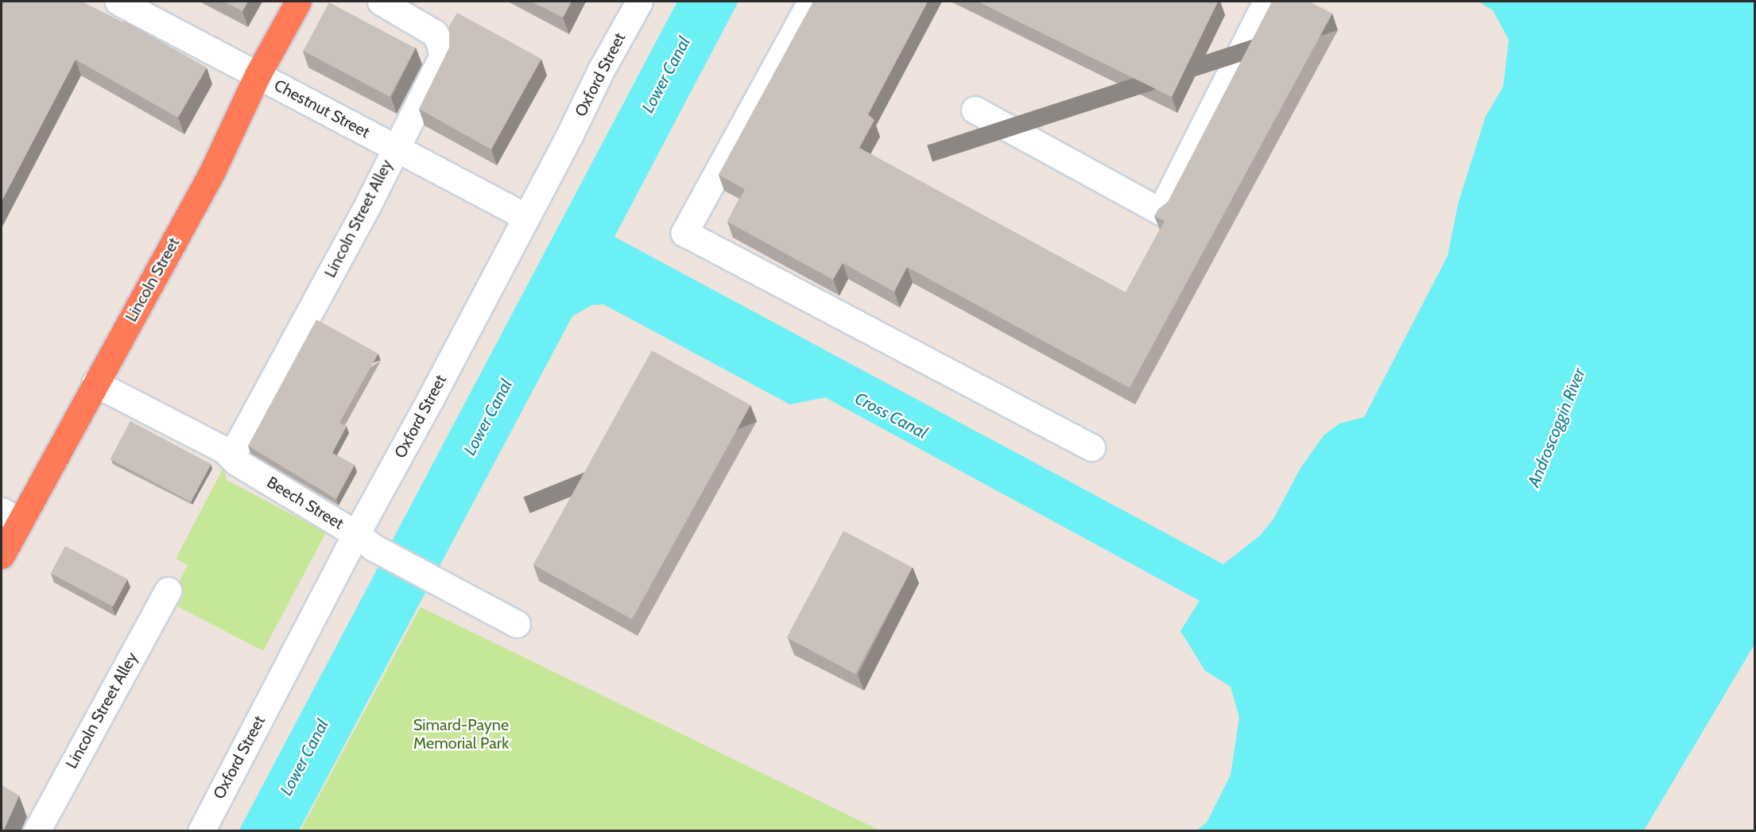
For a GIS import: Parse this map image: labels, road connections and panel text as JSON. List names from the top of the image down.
{
  "streets": {
    "highway": ["Lincoln Street"],
    "street": [
      "Oxford Street",
      "Chestnut Street",
      "Lincoln Street Alley",
      "Beech Street"
    ]
  },
  "crossings": [
    ["Oxford Street", "Chestnut Street"],
    ["Oxford Street", "Beech Street"],
    ["Chestnut Street", "Lincoln Street Alley"],
    ["Chestnut Street", "Lincoln Street"],
    ["Lincoln Street Alley", "Beech Street"],
    ["Lincoln Street", "Beech Street"]
  ],
  "water": ["Lower Canal", "Cross Canal", "Androscoggin River"],
  "parks": ["Simard-Payne Memorial Park"]
}
